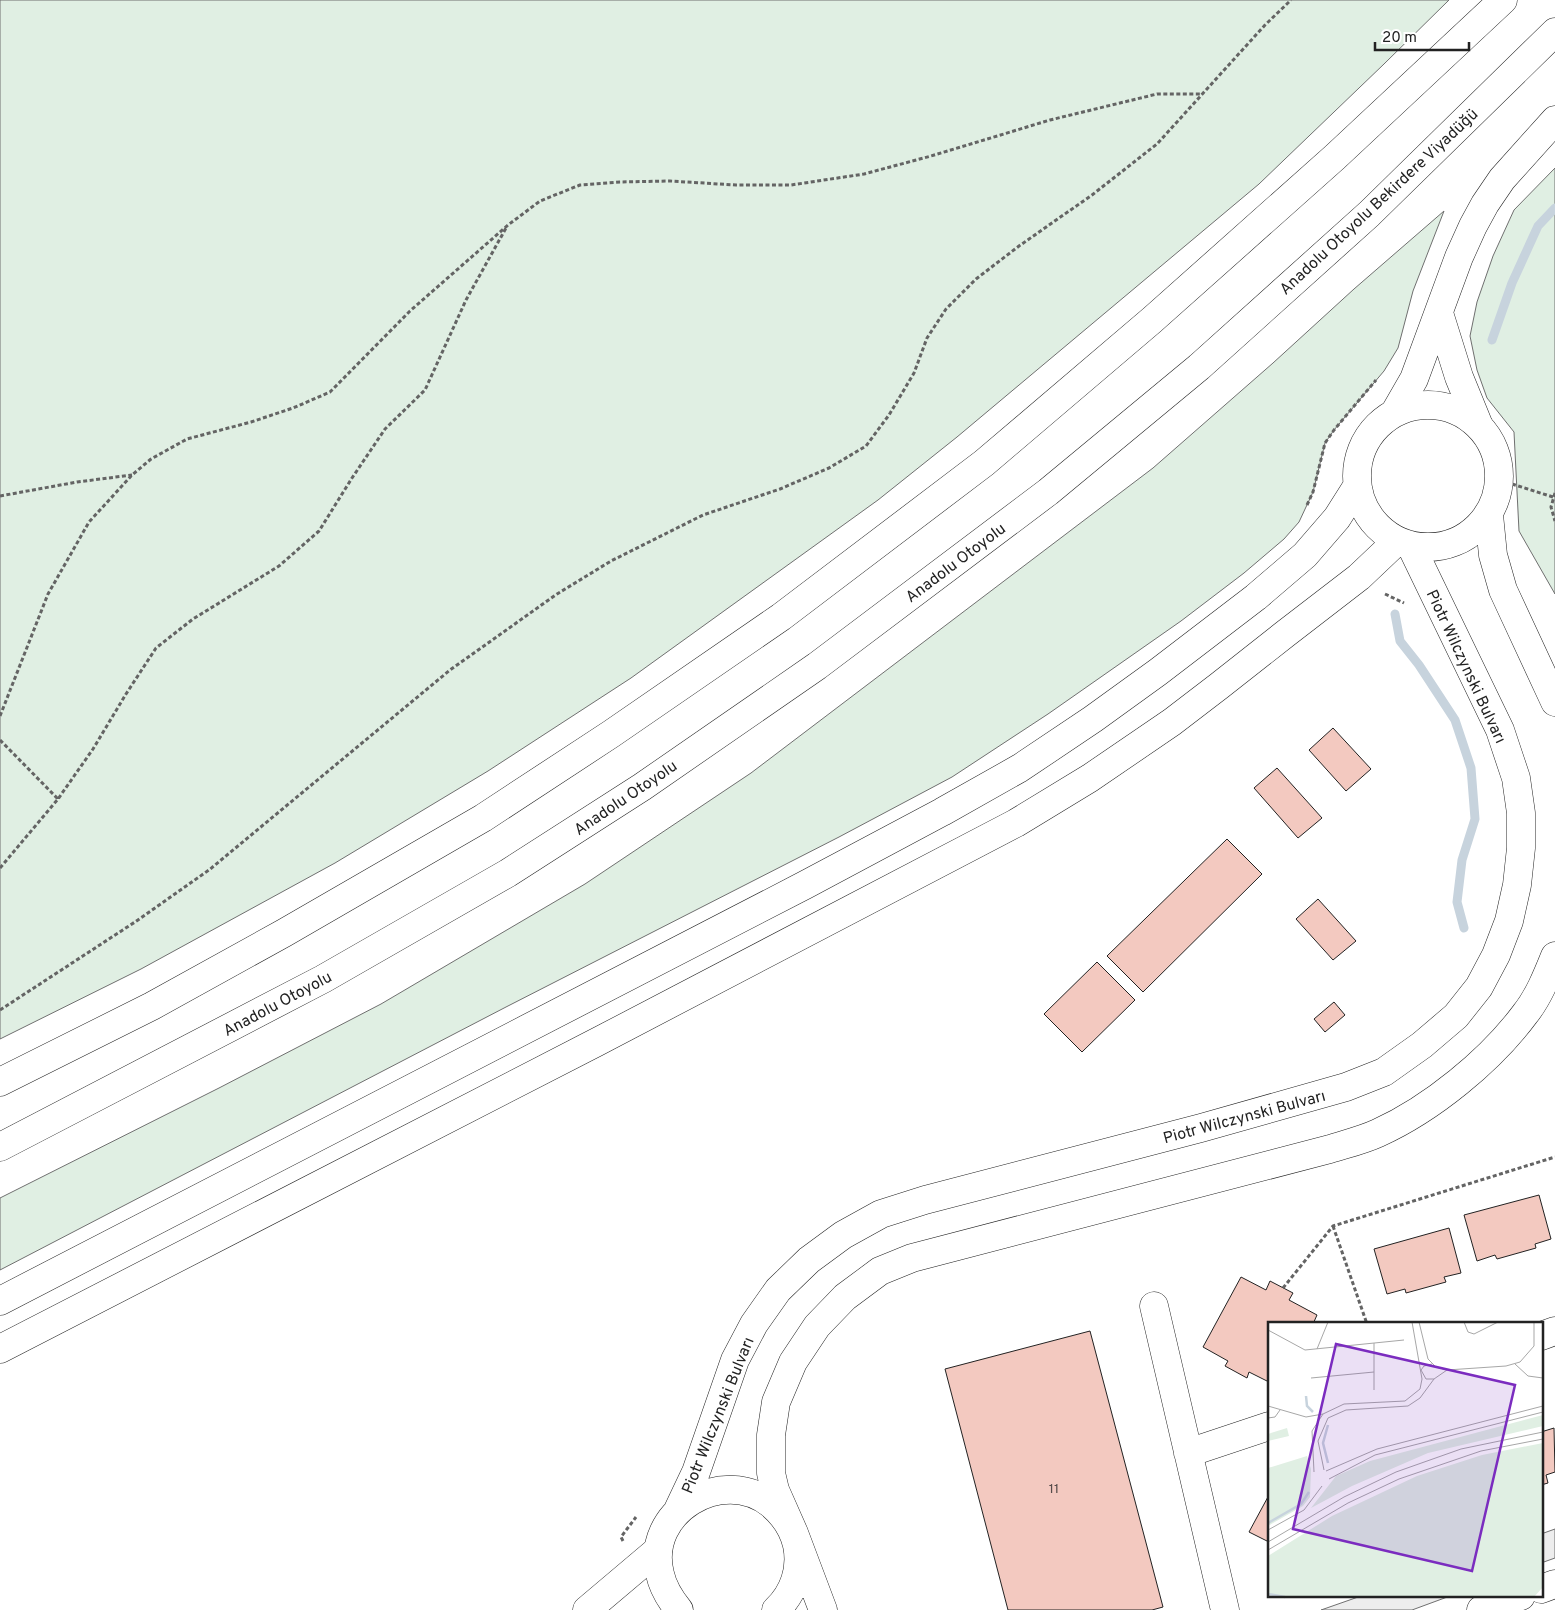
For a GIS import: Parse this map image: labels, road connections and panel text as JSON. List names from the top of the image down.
{
  "streets": {
    "main road": ["Anadolu Otoyolu Bekirdere Viyadüğü", "Anadolu Otoyolu", "Piotr Wilczynski Bulvarı"]
  },
  "crossings": [
    ["Anadolu Otoyolu Bekirdere Viyadüğü", "Anadolu Otoyolu"]
  ],
  "house_numbers": ["11"],
  "scale_bar": "20 m"
}
